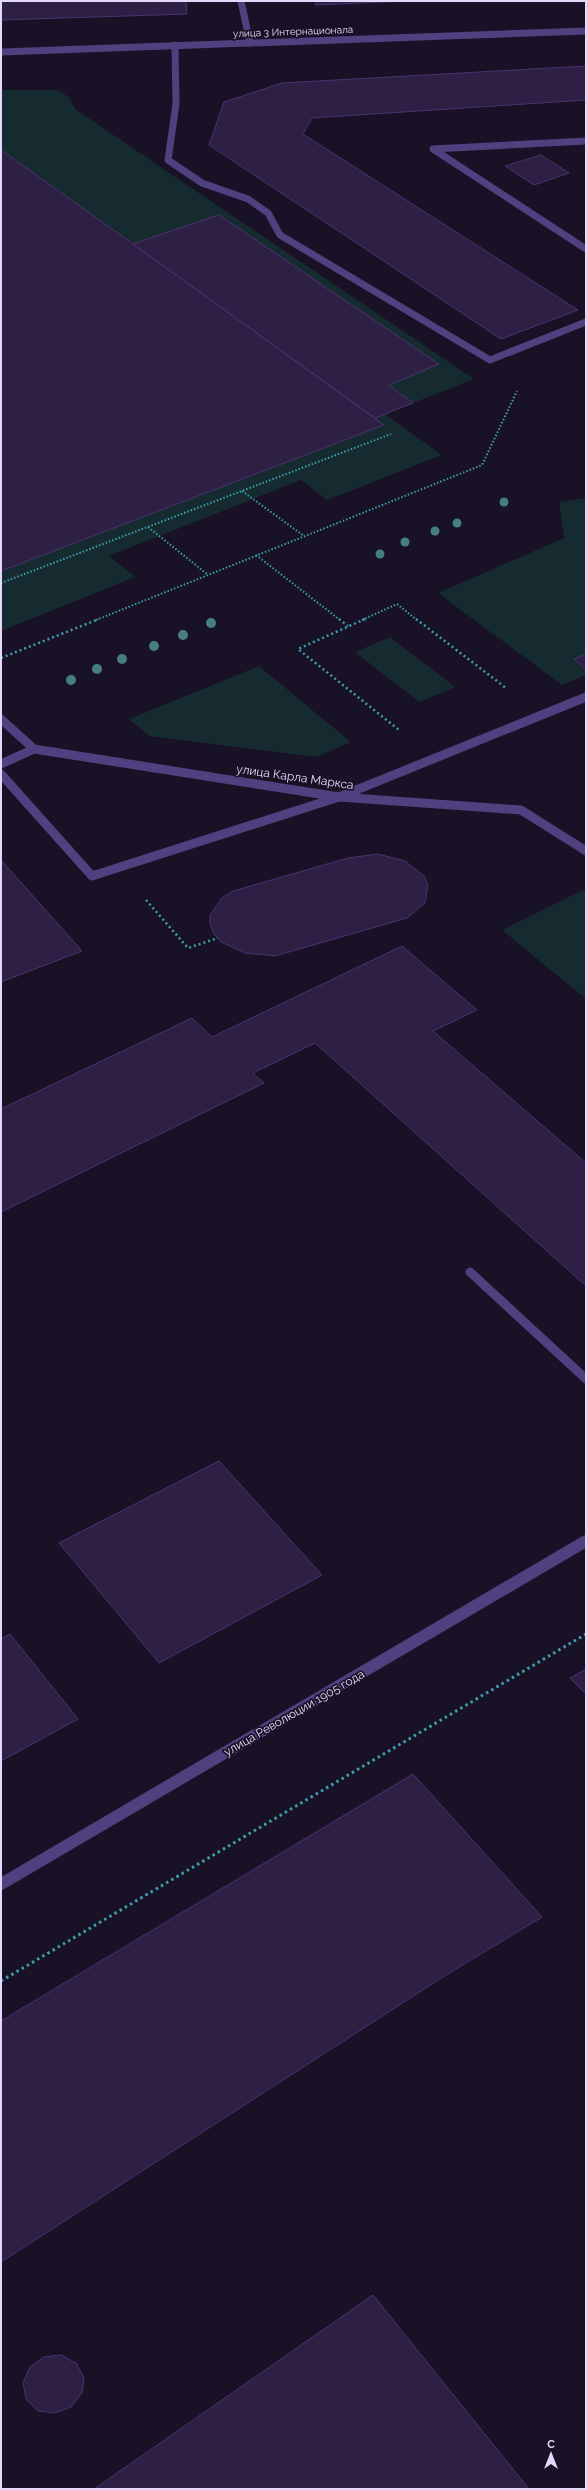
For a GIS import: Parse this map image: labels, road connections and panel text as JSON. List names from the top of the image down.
{
  "streets": {
    "street": ["улица 3 Интернационала", "улица Карла Маркса", "улица Революции 1905 года"]
  },
  "north": "top"
}
